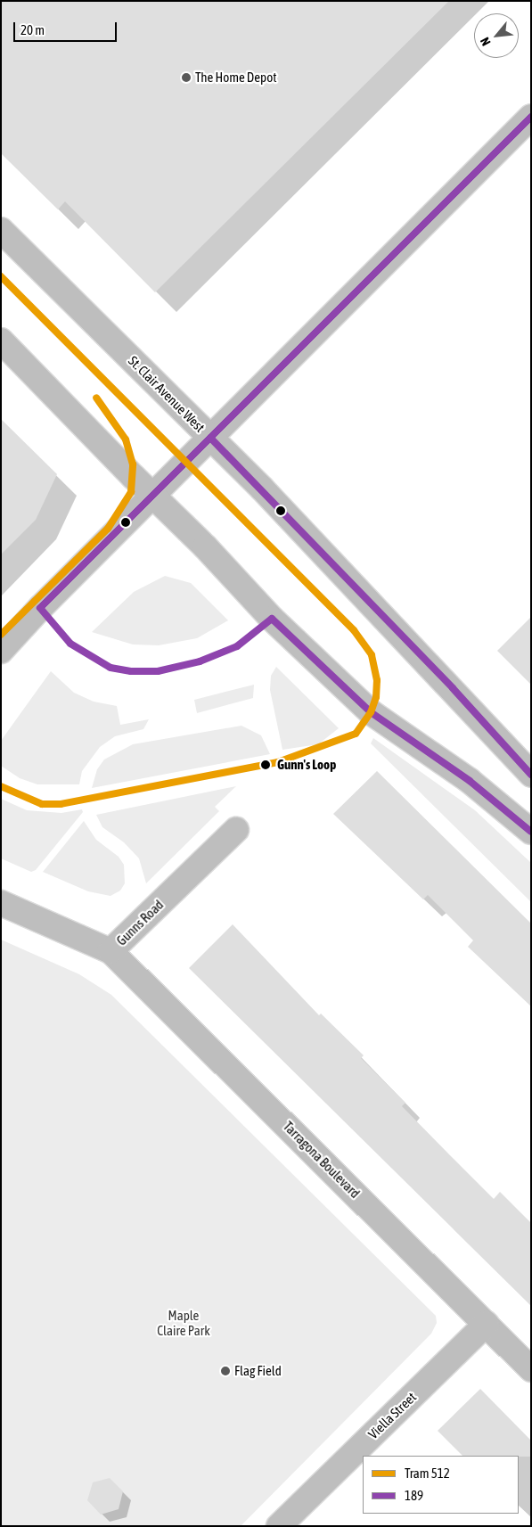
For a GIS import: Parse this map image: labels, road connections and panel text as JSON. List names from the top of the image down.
{
  "streets": {
    "street": [
      "St. Clair Avenue West",
      "Gunns Road",
      "Tarragona Boulevard",
      "Viella Street"
    ]
  },
  "crossings": [
    ["Gunns Road", "Tarragona Boulevard"],
    ["Tarragona Boulevard", "Viella Street"]
  ],
  "parks": ["Maple Claire Park"],
  "places": ["The Home Depot", "Gunn's Loop", "Flag Field"],
  "lines": ["transit line 189", "tram line 512"],
  "legend": ["Tram 512", "189"],
  "scale_bar": "20 m",
  "north": "bottom left"
}
